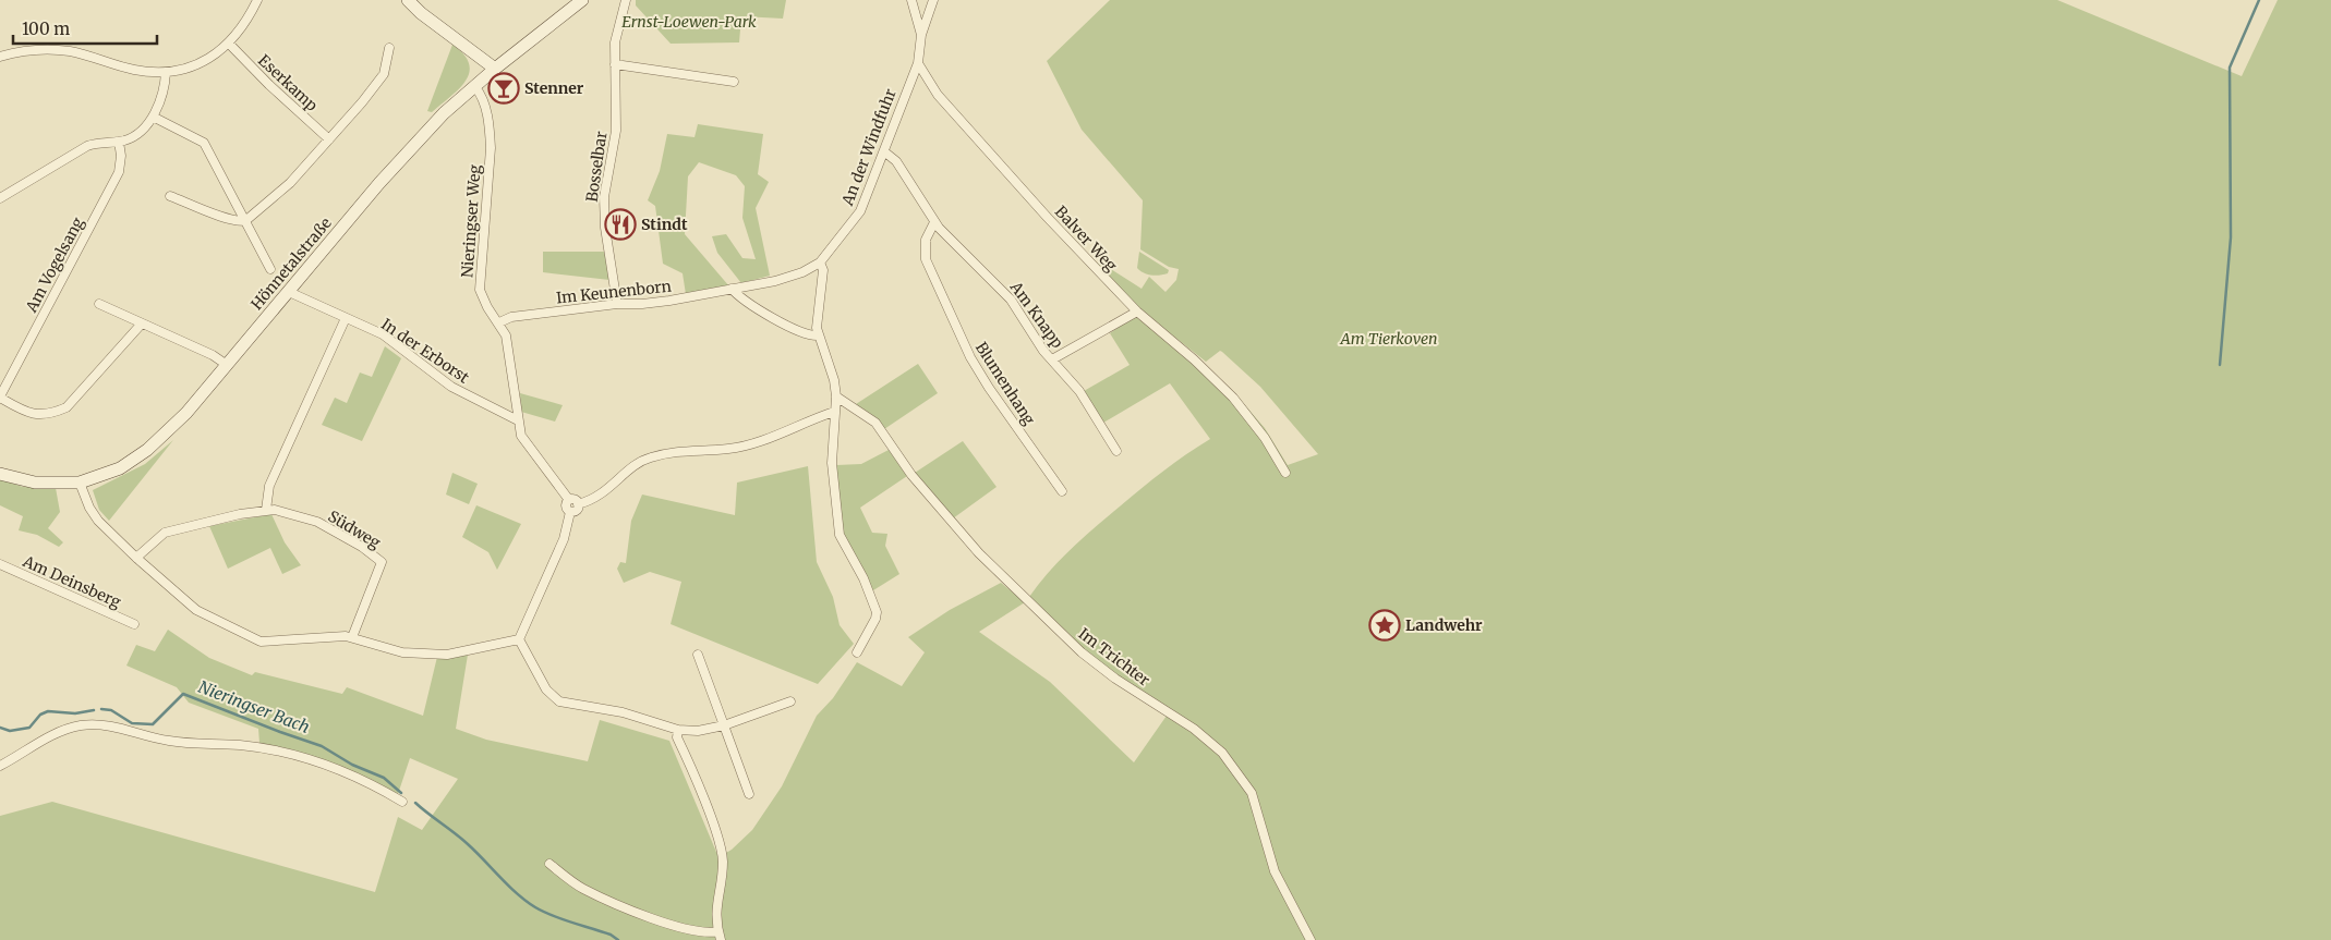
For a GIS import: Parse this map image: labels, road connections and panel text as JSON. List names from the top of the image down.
{
  "streets": {
    "main road": ["Hönnetalstraße"],
    "street": [
      "Eserkamp",
      "An der Windfuhr",
      "Bosselbar",
      "Nieringser Weg",
      "Balver Weg",
      "Am Vogelsang",
      "Im Keunenborn",
      "Am Knapp",
      "In der Erborst",
      "Blumenhang",
      "Südweg",
      "Am Deinsberg",
      "Im Trichter"
    ]
  },
  "crossings": [
    ["An der Windfuhr", "Balver Weg"],
    ["An der Windfuhr", "Im Keunenborn"],
    ["An der Windfuhr", "Am Knapp"],
    ["Bosselbar", "Im Keunenborn"],
    ["Nieringser Weg", "Hönnetalstraße"],
    ["Nieringser Weg", "Im Keunenborn"],
    ["Nieringser Weg", "In der Erborst"],
    ["Hönnetalstraße", "In der Erborst"],
    ["Am Knapp", "Blumenhang"]
  ],
  "water": ["Nieringser Bach"],
  "parks": ["Ernst-Loewen-Park", "Am Tierkoven"],
  "places": {
    "bar": ["Stenner"],
    "restaurant": ["Stindt"],
    "place": ["Landwehr"]
  },
  "scale_bar": "100 m"
}
